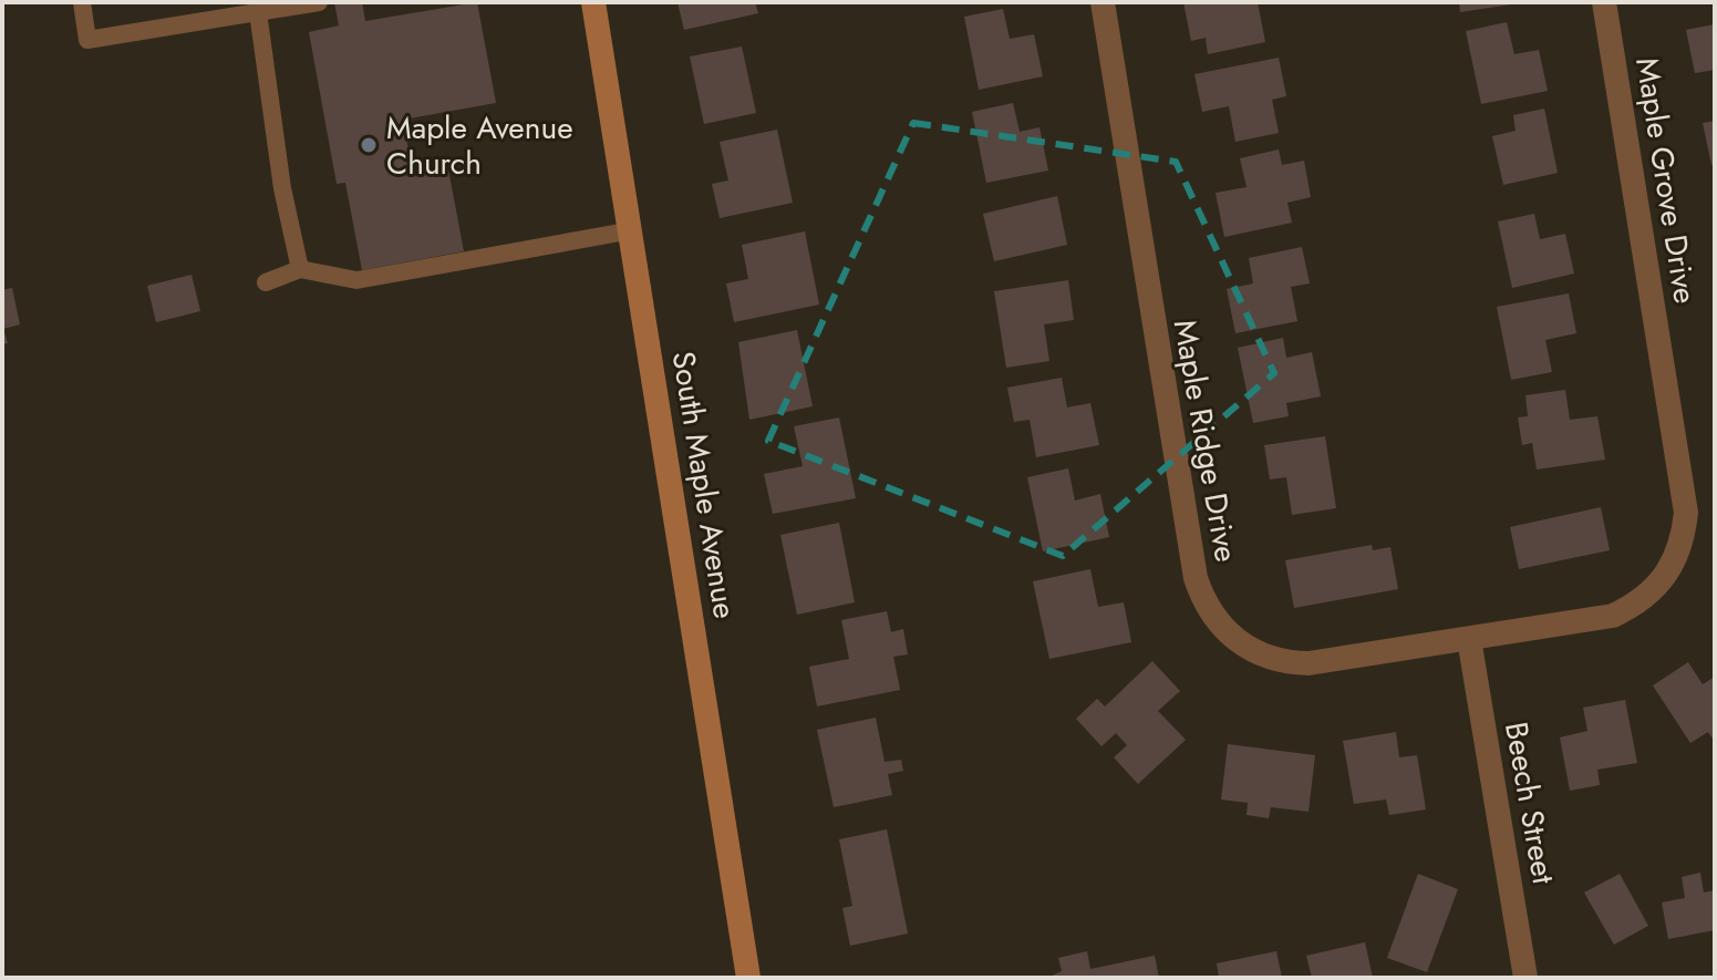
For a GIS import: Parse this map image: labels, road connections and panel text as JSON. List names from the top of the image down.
{
  "streets": {
    "main road": ["South Maple Avenue"],
    "street": ["Maple Grove Drive", "Maple Ridge Drive", "Beech Street"]
  },
  "crossings": [
    ["Maple Grove Drive", "Maple Ridge Drive"],
    ["Maple Grove Drive", "Beech Street"],
    ["Maple Ridge Drive", "Beech Street"]
  ],
  "places": ["Maple Avenue Church"]
}
